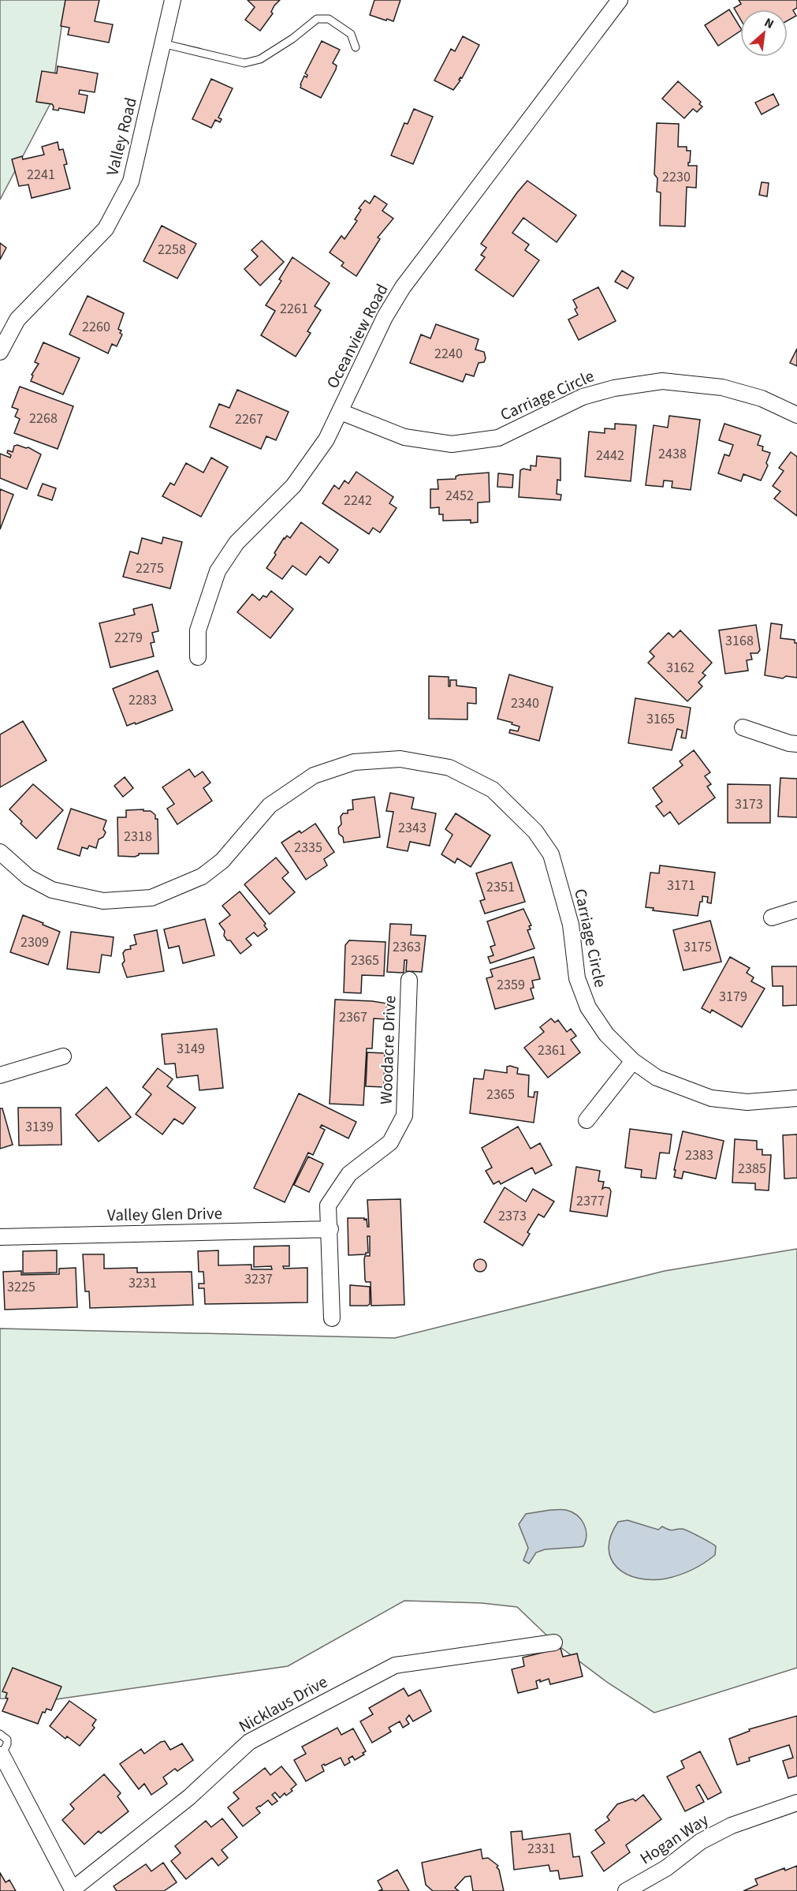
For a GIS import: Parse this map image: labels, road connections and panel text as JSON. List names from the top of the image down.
{
  "streets": {
    "street": [
      "Valley Road",
      "Oceanview Road",
      "Carriage Circle",
      "Woodacre Drive",
      "Valley Glen Drive",
      "Nicklaus Drive",
      "Hogan Way"
    ]
  },
  "crossings": [
    ["Oceanview Road", "Carriage Circle"],
    ["Woodacre Drive", "Valley Glen Drive"]
  ],
  "house_numbers": [
    "2241",
    "2230",
    "2258",
    "2261",
    "2260",
    "2240",
    "2268",
    "2267",
    "2438",
    "2442",
    "2452",
    "2242",
    "2275",
    "2279",
    "3168",
    "3162",
    "2283",
    "2340",
    "3165",
    "3173",
    "2343",
    "2318",
    "2335",
    "3171",
    "2351",
    "2309",
    "2363",
    "3175",
    "2365",
    "2359",
    "3179",
    "2367",
    "3149",
    "2361",
    "2365",
    "3139",
    "2383",
    "2385",
    "2377",
    "2373",
    "3237",
    "3231",
    "3225",
    "2331"
  ],
  "north": "top right"
}
